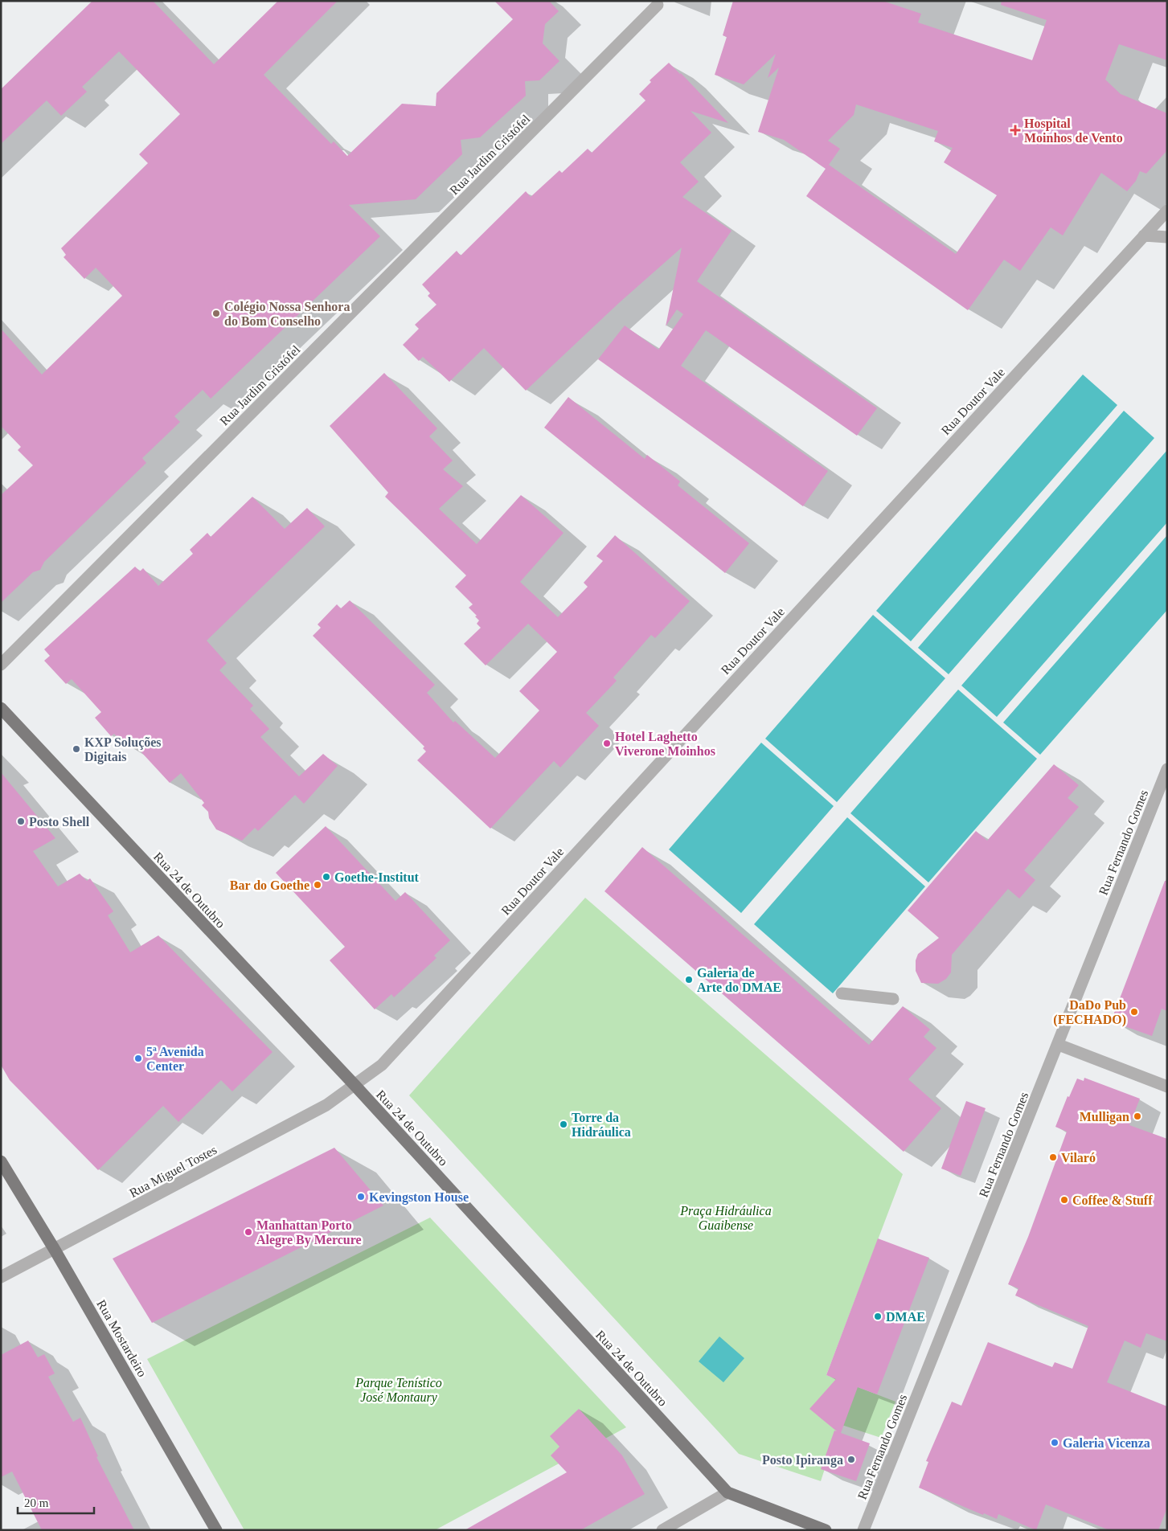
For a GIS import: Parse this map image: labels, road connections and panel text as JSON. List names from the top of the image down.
{
  "streets": {
    "main road": ["Rua 24 de Outubro", "Rua Mostardeiro"],
    "street": [
      "Rua Jardim Cristófel",
      "Rua Doutor Vale",
      "Rua Fernando Gomes",
      "Rua Miguel Tostes"
    ]
  },
  "crossings": [
    ["Rua Doutor Vale", "Rua 24 de Outubro"],
    ["Rua Doutor Vale", "Rua Miguel Tostes"],
    ["Rua 24 de Outubro", "Rua Miguel Tostes"],
    ["Rua Miguel Tostes", "Rua Mostardeiro"]
  ],
  "parks": ["Praça Hidráulica Guaibense", "Parque Tenístico José Montaury"],
  "places": {
    "health": ["Hospital Moinhos de Vento"],
    "other": [
      "Colégio Nossa Senhora do Bom Conselho",
      "Hotel Laghetto Viverone Moinhos",
      "KXP Soluções Digitais",
      "Posto Shell",
      "Goethe-Institut",
      "Bar do Goethe",
      "Galeria de Arte do DMAE",
      "DaDo Pub (FECHADO)",
      "5ª Avenida Center",
      "Mulligan",
      "Torre da Hidráulica",
      "Vilaró",
      "Kevingston House",
      "Coffee & Stuff",
      "Manhattan Porto Alegre By Mercure",
      "DMAE",
      "Galeria Vicenza",
      "Posto Ipiranga"
    ]
  },
  "scale_bar": "20 m"
}
